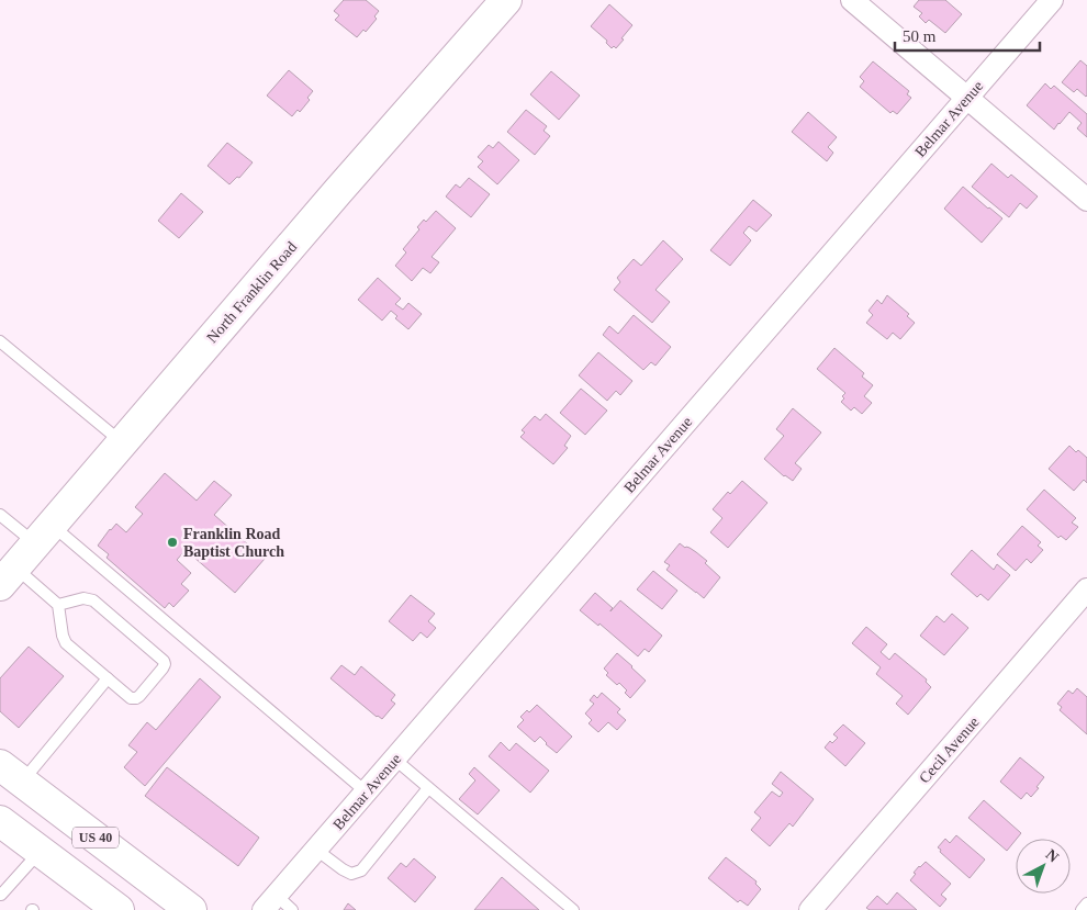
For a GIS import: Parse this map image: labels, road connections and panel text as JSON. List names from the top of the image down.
{
  "streets": {
    "main road": ["North Franklin Road", "US 40"],
    "street": ["Belmar Avenue", "Cecil Avenue"]
  },
  "places": ["Franklin Road Baptist Church"],
  "scale_bar": "50 m",
  "north": "top right"
}
